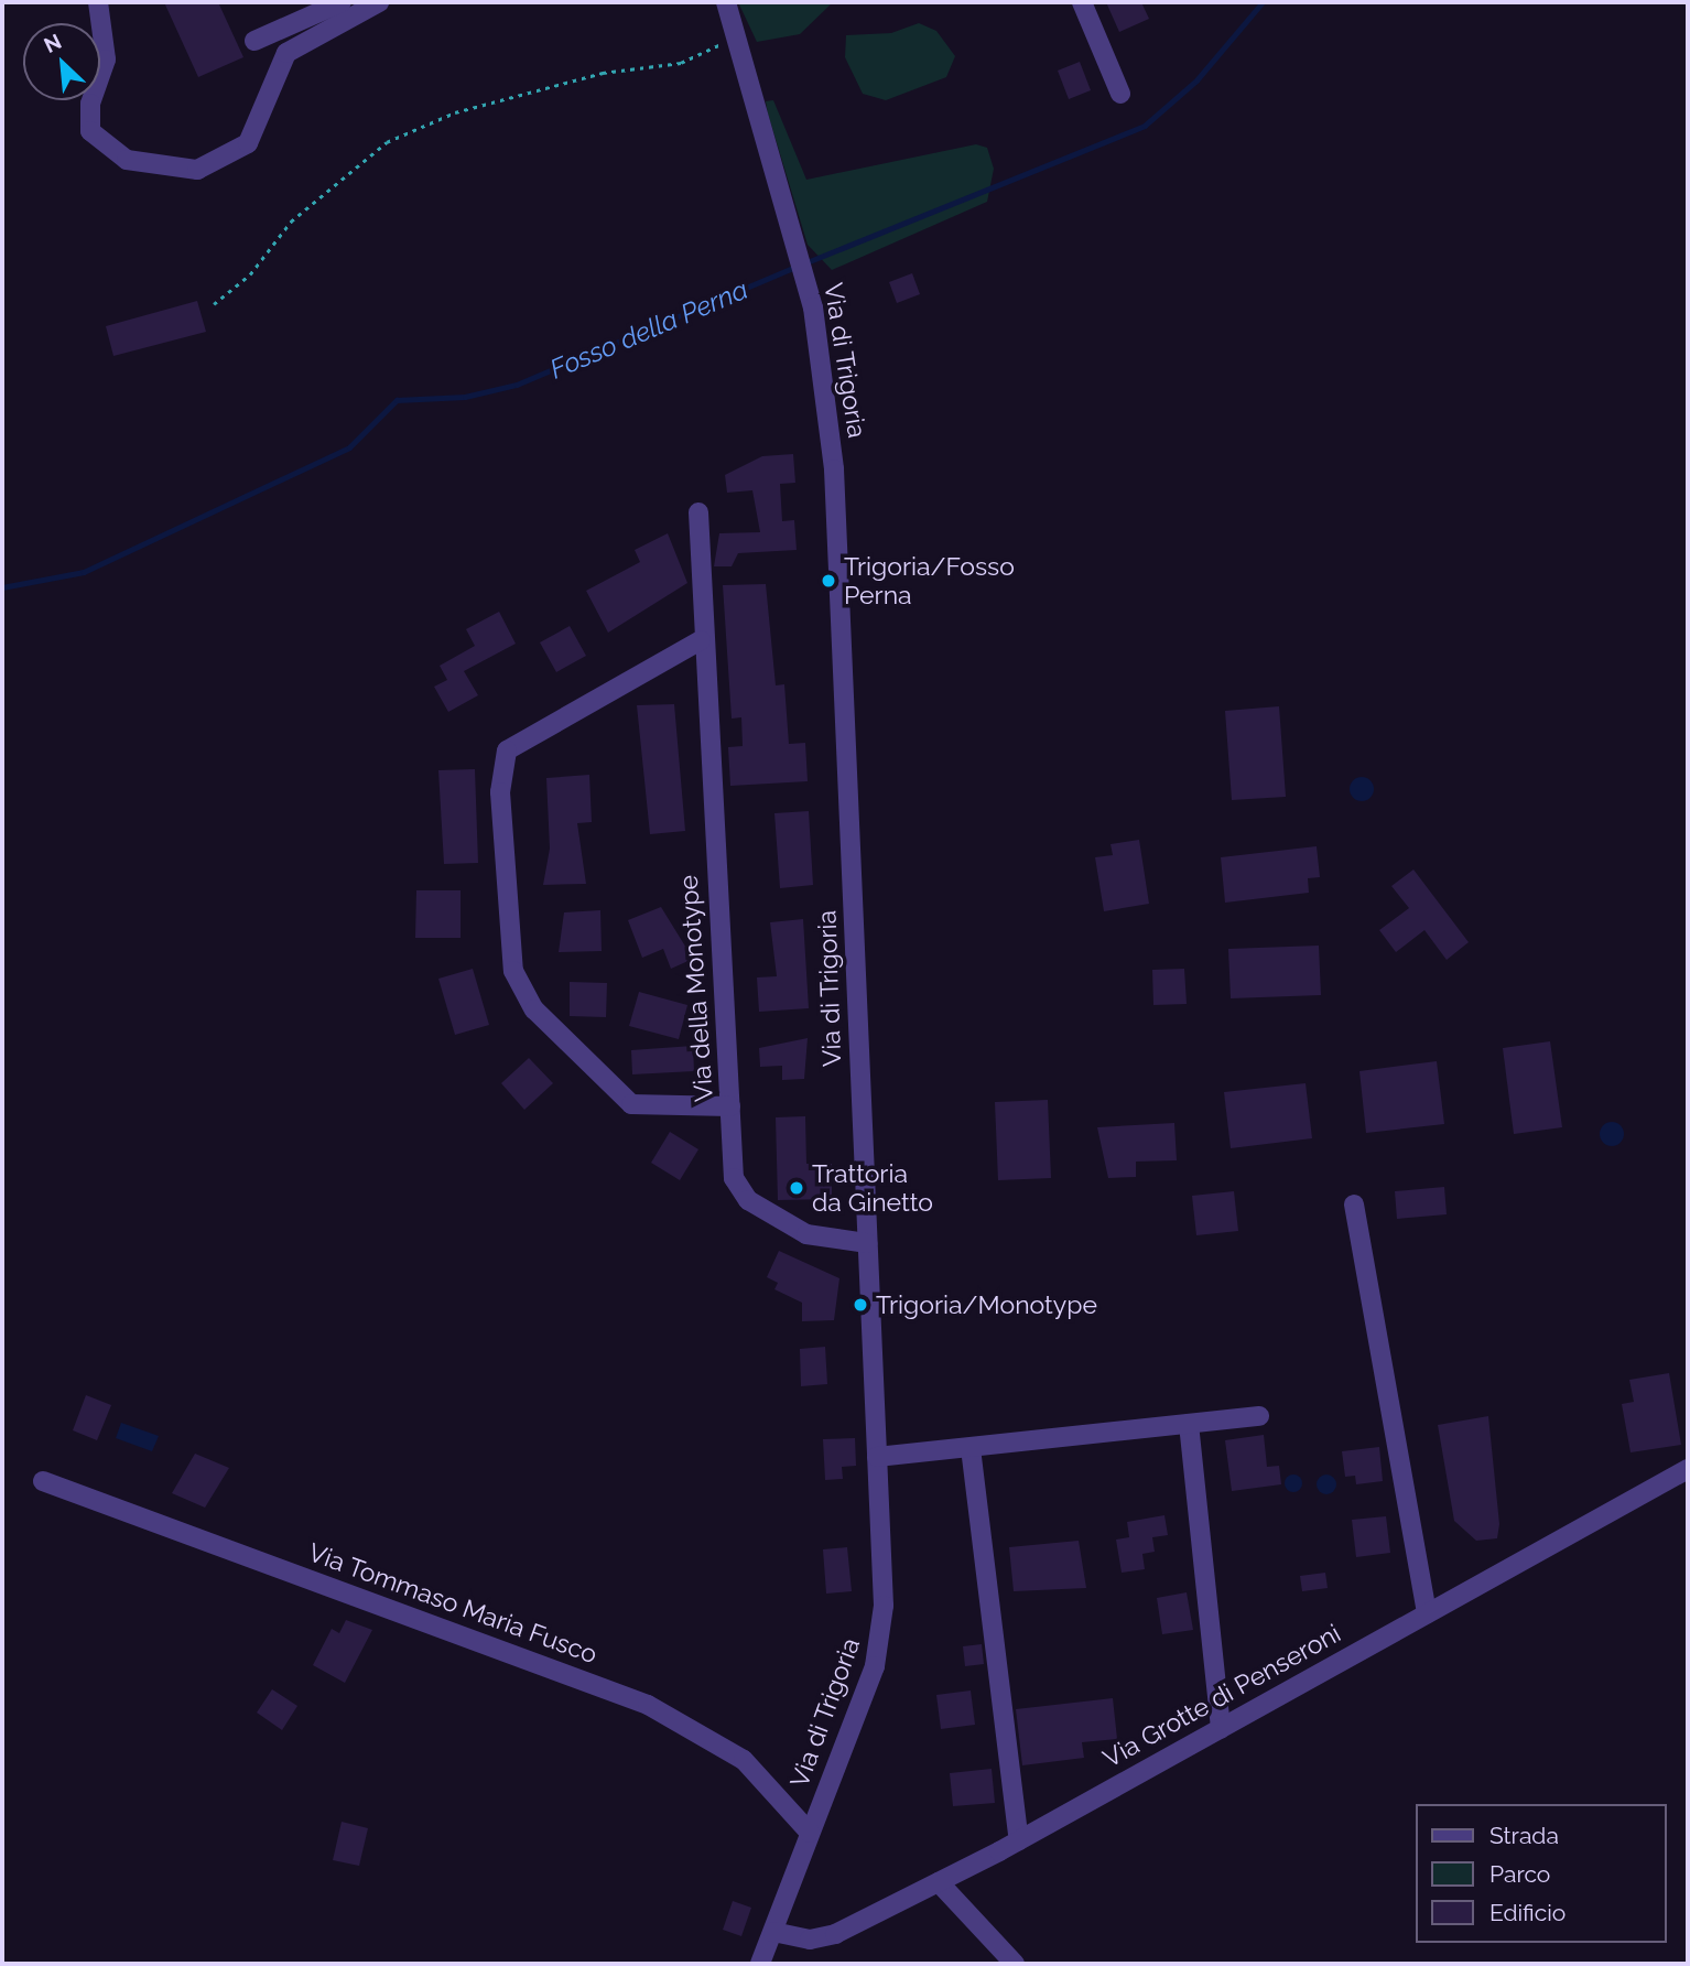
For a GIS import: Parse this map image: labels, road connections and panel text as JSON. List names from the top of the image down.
{
  "streets": {
    "street": [
      "Via di Trigoria",
      "Via della Monotype",
      "Via Tommaso Maria Fusco",
      "Via Grotte di Penseroni"
    ]
  },
  "crossings": [
    ["Via di Trigoria", "Via della Monotype"],
    ["Via di Trigoria", "Via Tommaso Maria Fusco"],
    ["Via di Trigoria", "Via Grotte di Penseroni"]
  ],
  "water": ["Fosso della Perna"],
  "places": ["Trigoria/Fosso Perna", "Trattoria da Ginetto", "Trigoria/Monotype"],
  "legend": ["Strada", "Parco", "Edificio"],
  "north": "top left"
}
